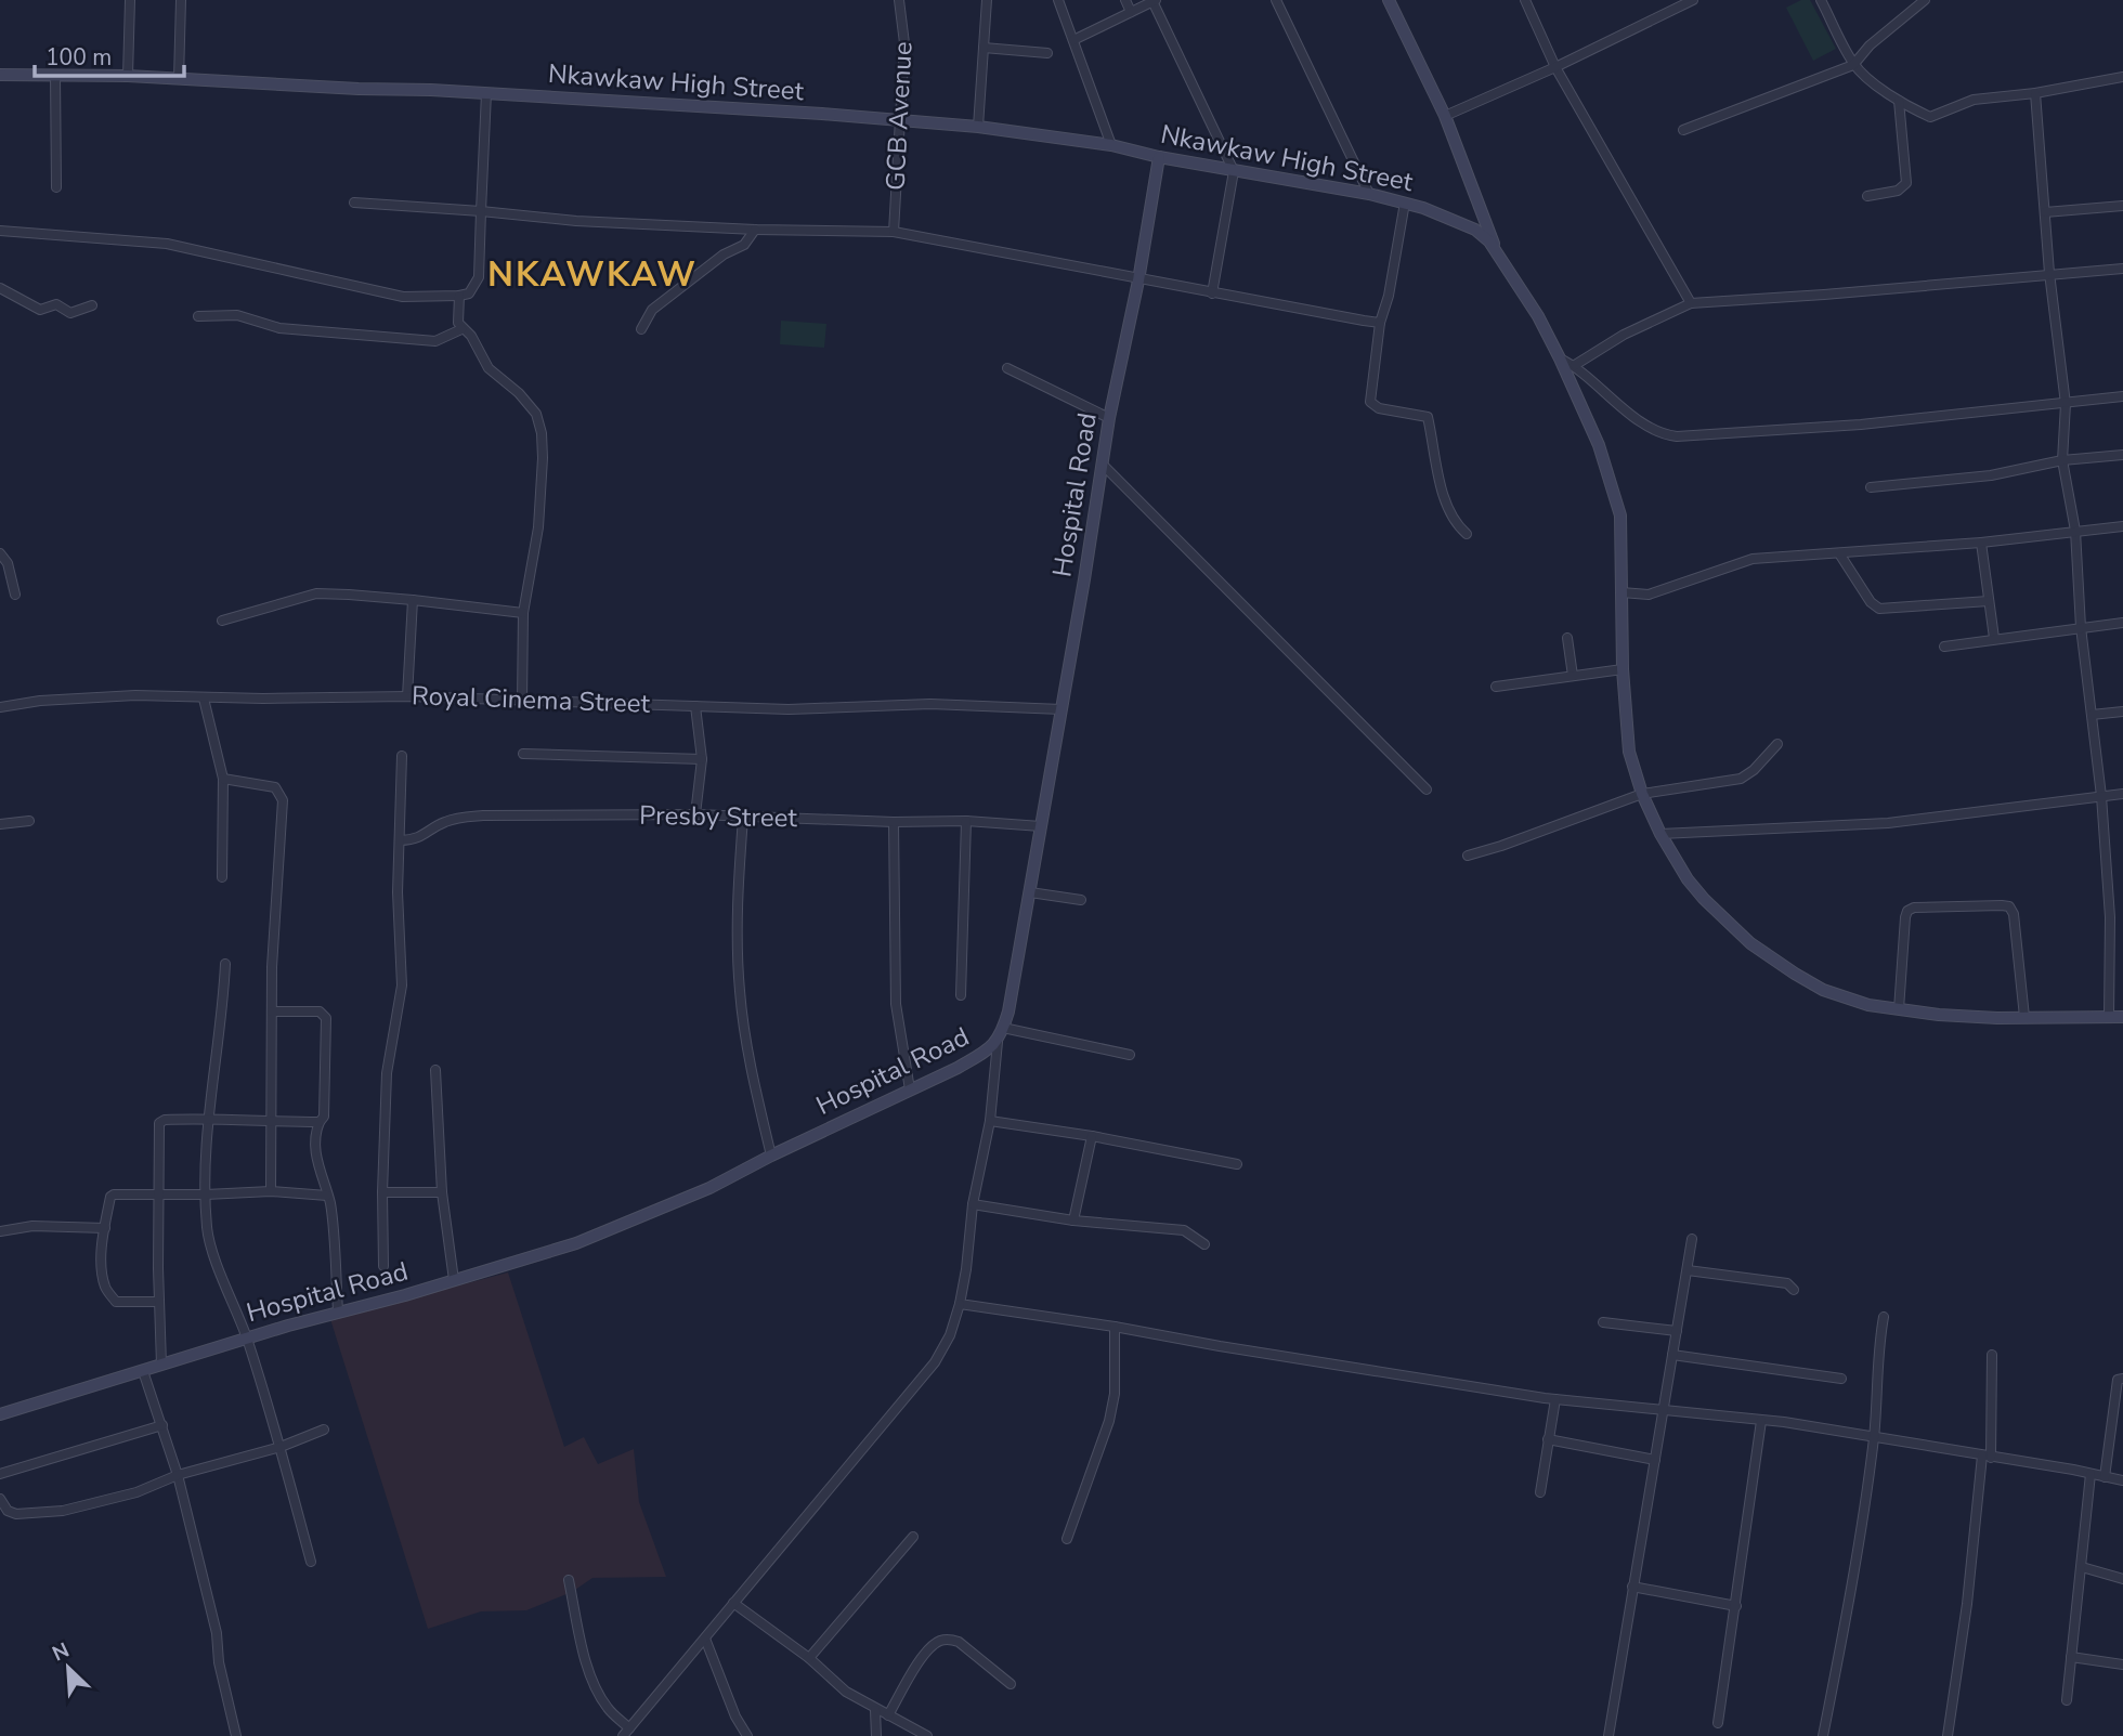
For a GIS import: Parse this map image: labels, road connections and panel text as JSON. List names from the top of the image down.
{
  "streets": {
    "main road": ["Nkawkaw High Street", "Hospital Road"],
    "street": ["GCB Avenue", "Royal Cinema Street", "Presby Street"]
  },
  "crossings": [
    ["Nkawkaw High Street", "GCB Avenue"],
    ["Nkawkaw High Street", "Hospital Road"],
    ["Hospital Road", "Royal Cinema Street"],
    ["Hospital Road", "Presby Street"]
  ],
  "districts": ["NKAWKAW"],
  "scale_bar": "100 m",
  "north": "top left"
}
